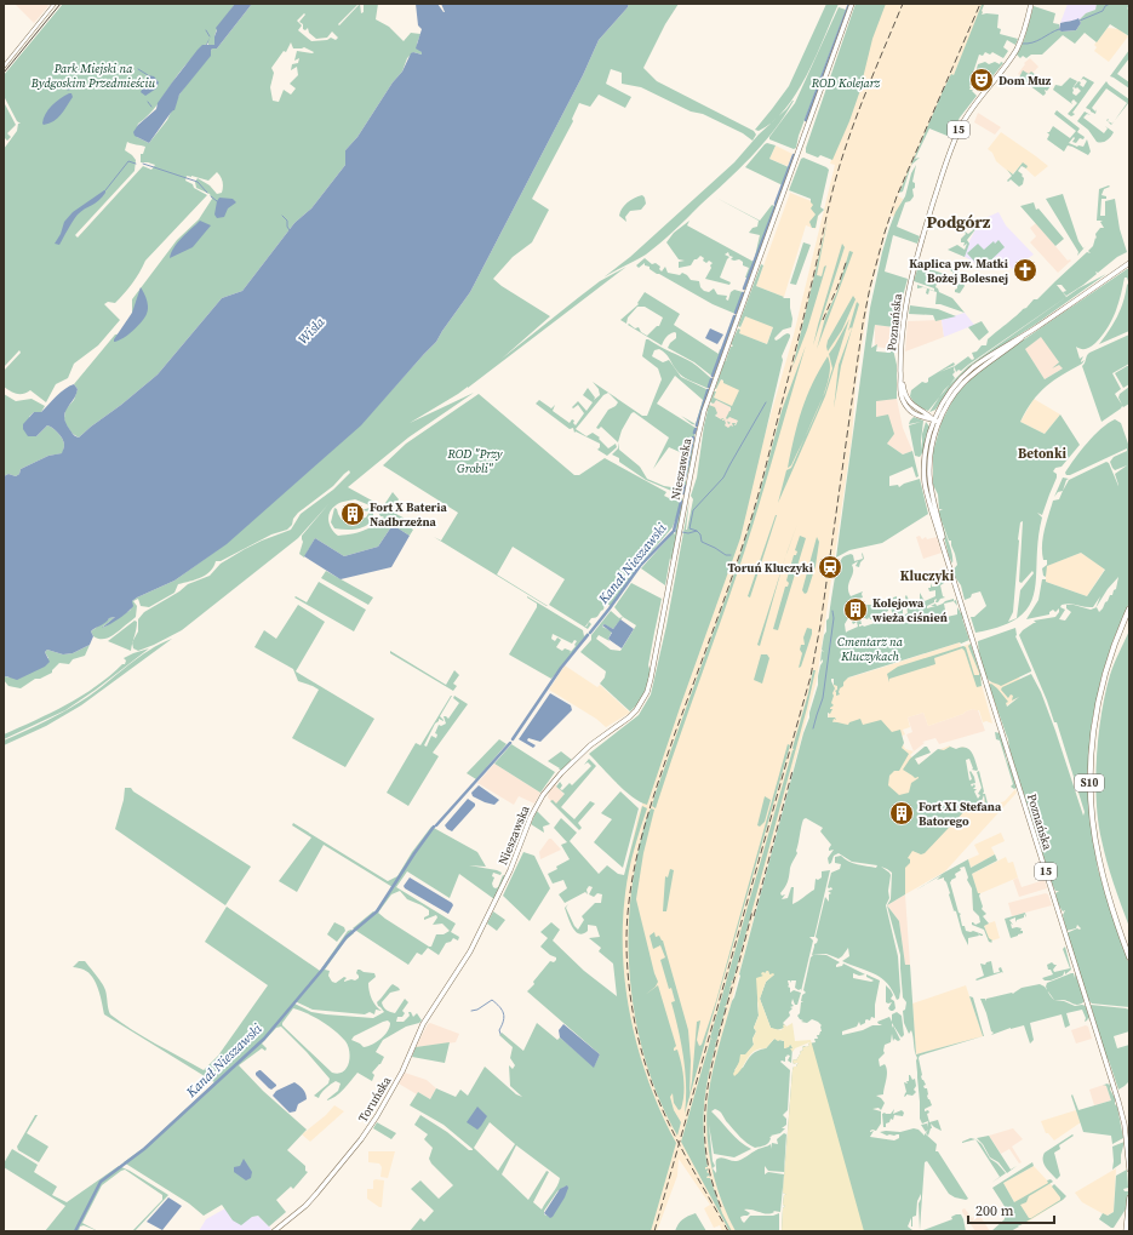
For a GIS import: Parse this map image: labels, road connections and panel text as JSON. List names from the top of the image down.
{
  "streets": {
    "highway": ["S10"],
    "main road": [
      "15",
      "Poznańska",
      "Nieszawska",
      "Toruńska"
    ]
  },
  "crossings": [
    ["Nieszawska", "Toruńska"]
  ],
  "districts": ["Podgórz", "Betonki", "Kluczyki"],
  "water": ["Wisła", "Kanał Nieszawski"],
  "parks": [
    "Park Miejski na Bydgoskim Przedmieściu",
    "ROD Kolejarz",
    "ROD \"Przy Grobli\"",
    "Cmentarz na Kluczykach"
  ],
  "places": {
    "theatre": ["Dom Muz"],
    "church": ["Kaplica pw. Matki Bożej Bolesnej"],
    "building": ["Fort X Bateria Nadbrzeżna", "Kolejowa wieża ciśnień", "Fort XI Stefana Batorego"],
    "station": ["Toruń Kluczyki"]
  },
  "scale_bar": "200 m"
}
